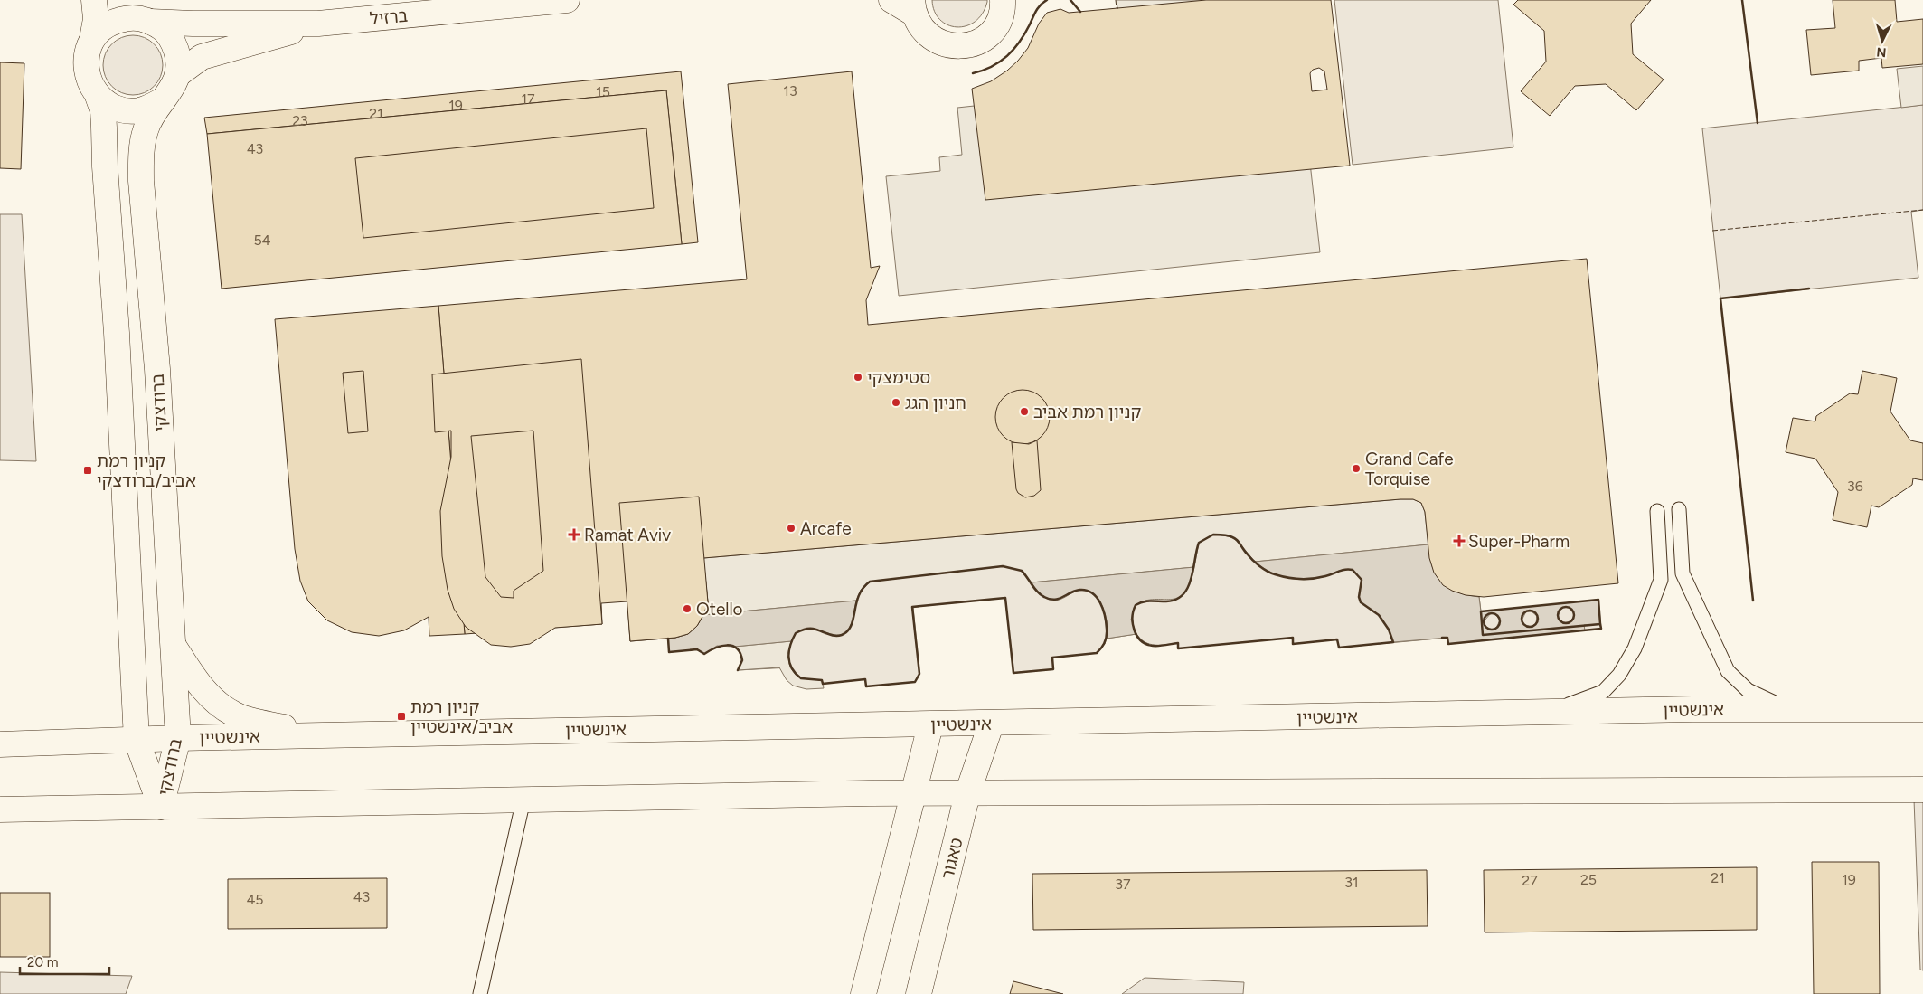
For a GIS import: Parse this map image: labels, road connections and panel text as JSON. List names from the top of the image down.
{
  "streets": {
    "street": [
      "ברזיל",
      "ברודצקי",
      "אינשטיין",
      "טאגור"
    ]
  },
  "crossings": [
    ["ברזיל", "ברודצקי"],
    ["ברודצקי", "אינשטיין"],
    ["אינשטיין", "טאגור"]
  ],
  "places": {
    "other": [
      "סטימצקי",
      "חניון הגג",
      "קניון רמת אביב",
      "Grand Cafe Torquise",
      "Arcafe",
      "Otello"
    ],
    "transit": ["קניון רמת אביב/ברודצקי", "קניון רמת אביב/אינשטיין"],
    "health": ["Ramat Aviv", "Super-Pharm"]
  },
  "house_numbers": [
    "13",
    "15",
    "17",
    "19",
    "21",
    "23",
    "43",
    "54",
    "36",
    "21",
    "25",
    "19",
    "27",
    "31",
    "37",
    "43",
    "45"
  ],
  "scale_bar": "20 m",
  "north": "bottom"
}
